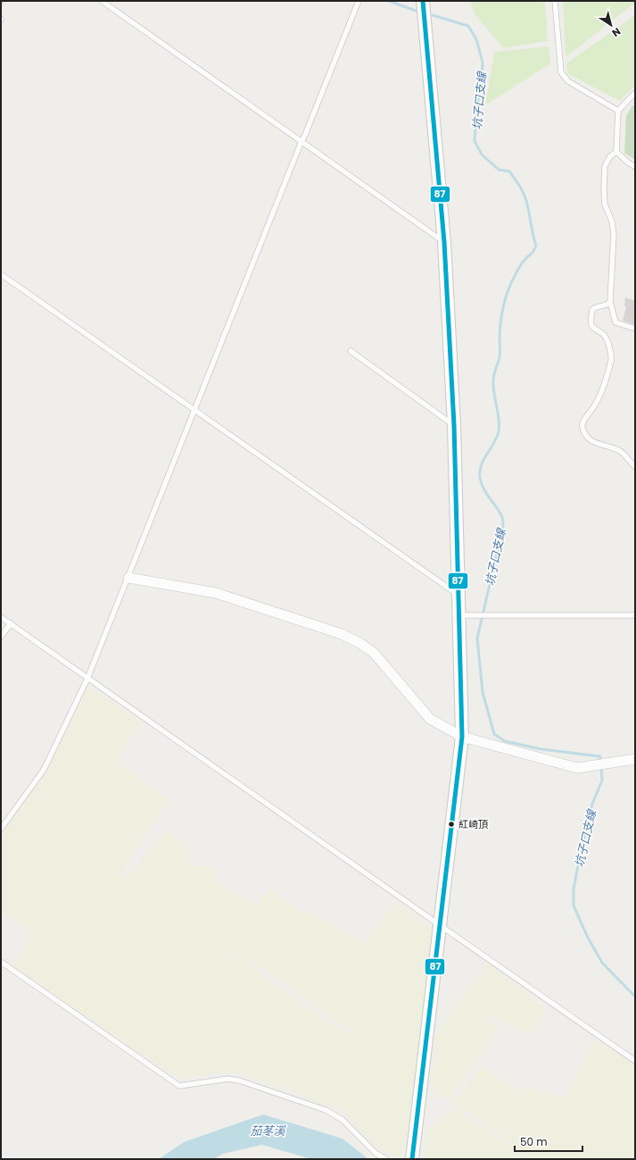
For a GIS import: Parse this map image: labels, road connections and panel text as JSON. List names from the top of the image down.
{
  "water": ["坑子口支線", "茄苳溪"],
  "places": ["紅崎頂"],
  "lines": ["transit line 87"],
  "scale_bar": "50 m",
  "north": "bottom right"
}
